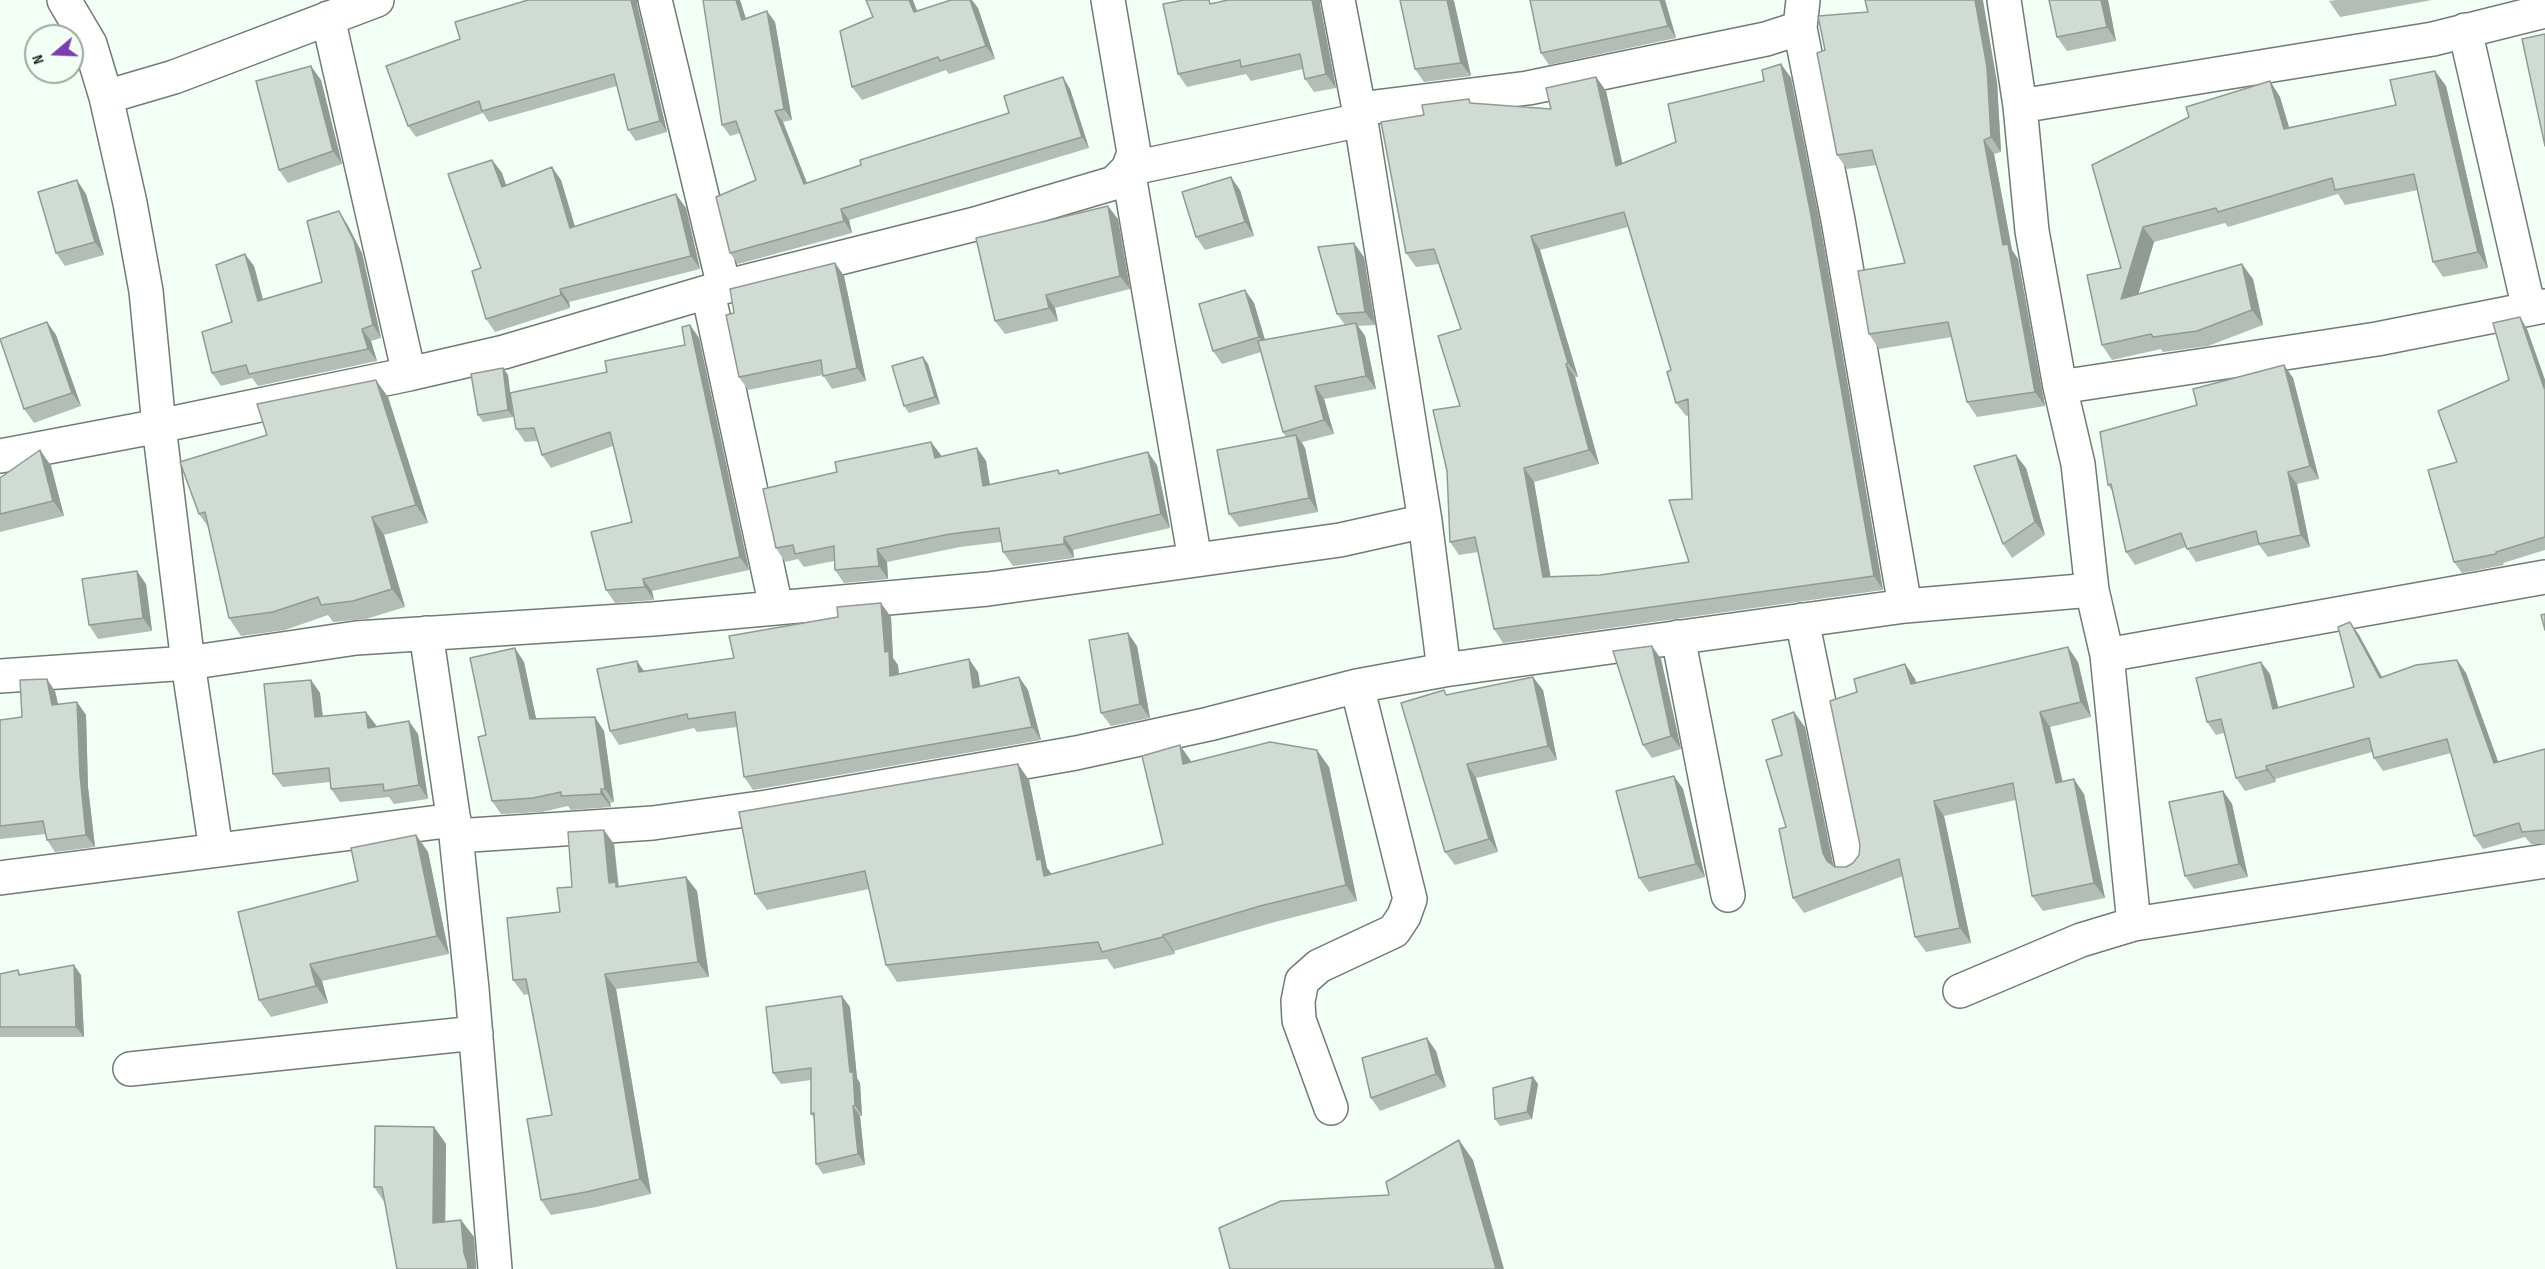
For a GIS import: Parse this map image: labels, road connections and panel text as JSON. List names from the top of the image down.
{
  "north": "left"
}
